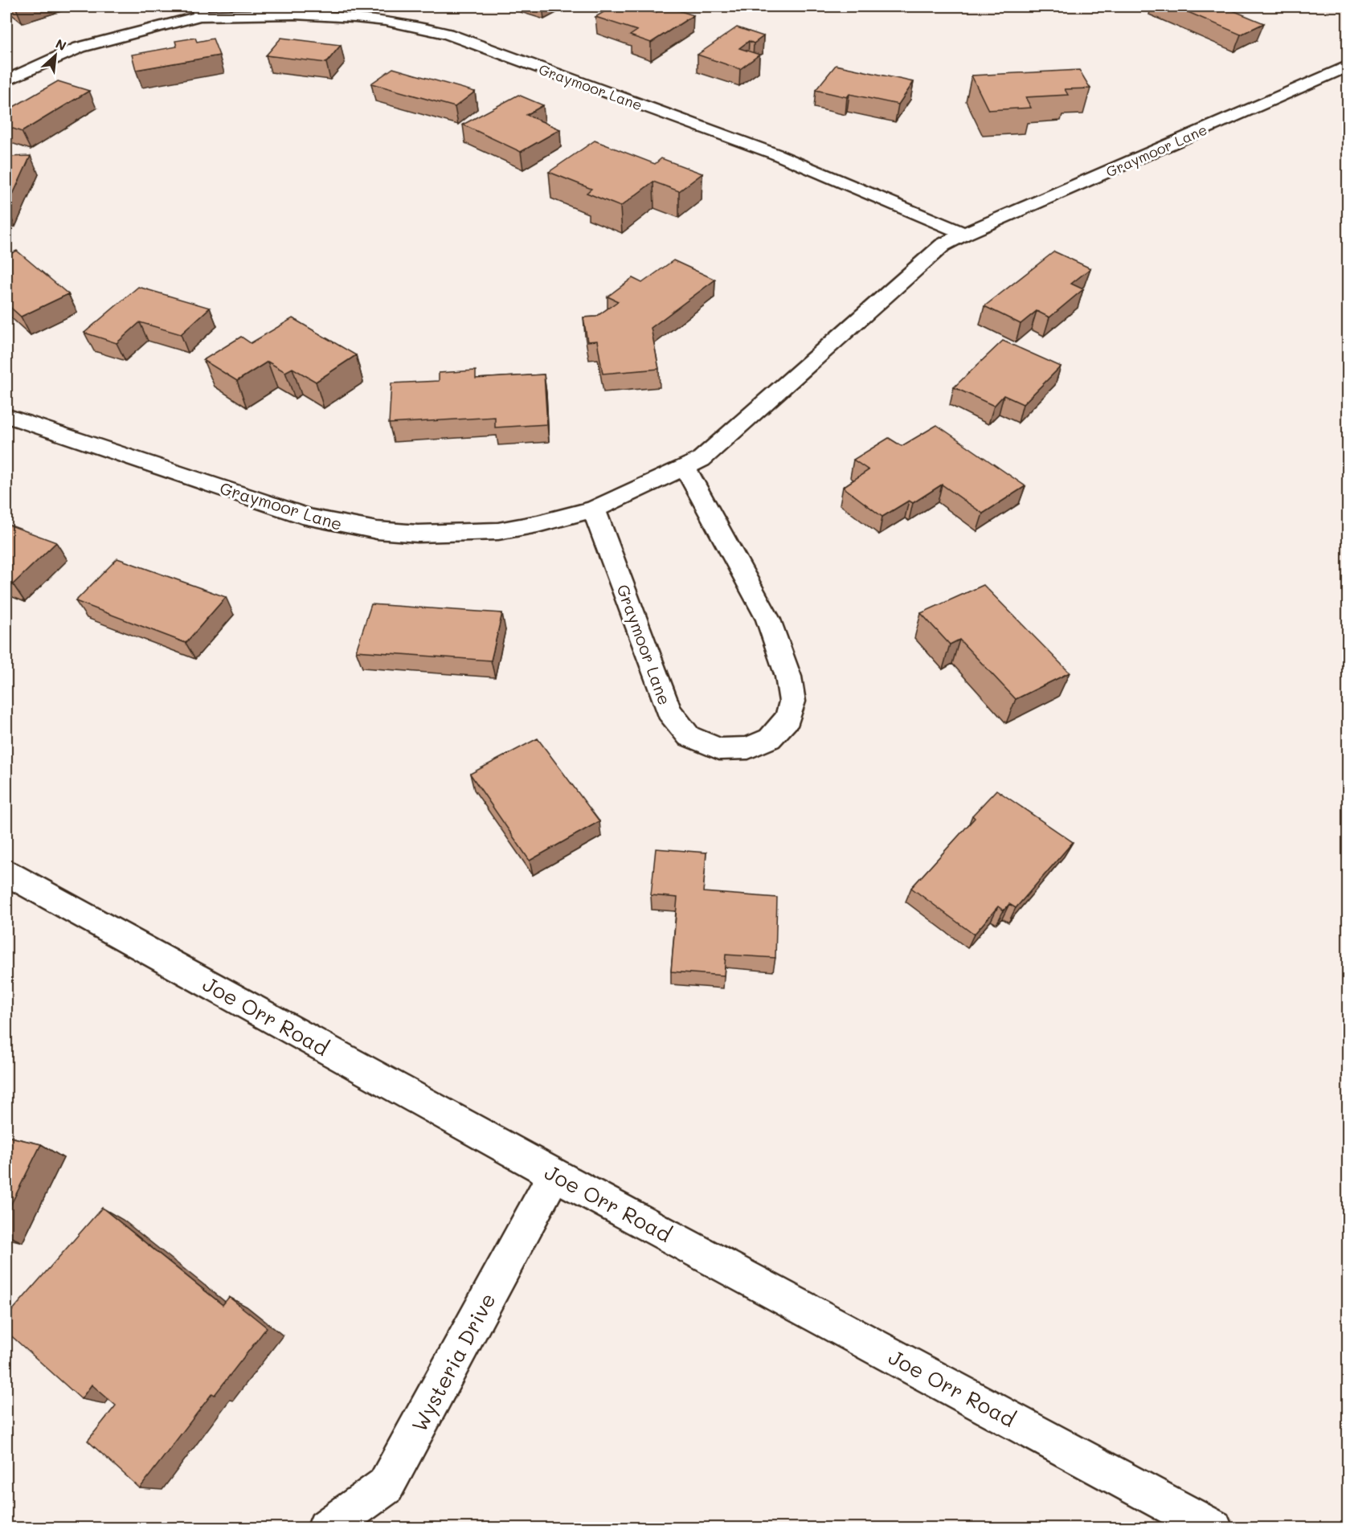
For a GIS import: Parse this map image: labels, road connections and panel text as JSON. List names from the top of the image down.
{
  "streets": {
    "street": ["Graymoor Lane", "Joe Orr Road", "Wysteria Drive"]
  },
  "crossings": [
    ["Joe Orr Road", "Wysteria Drive"]
  ],
  "north": "top right"
}
